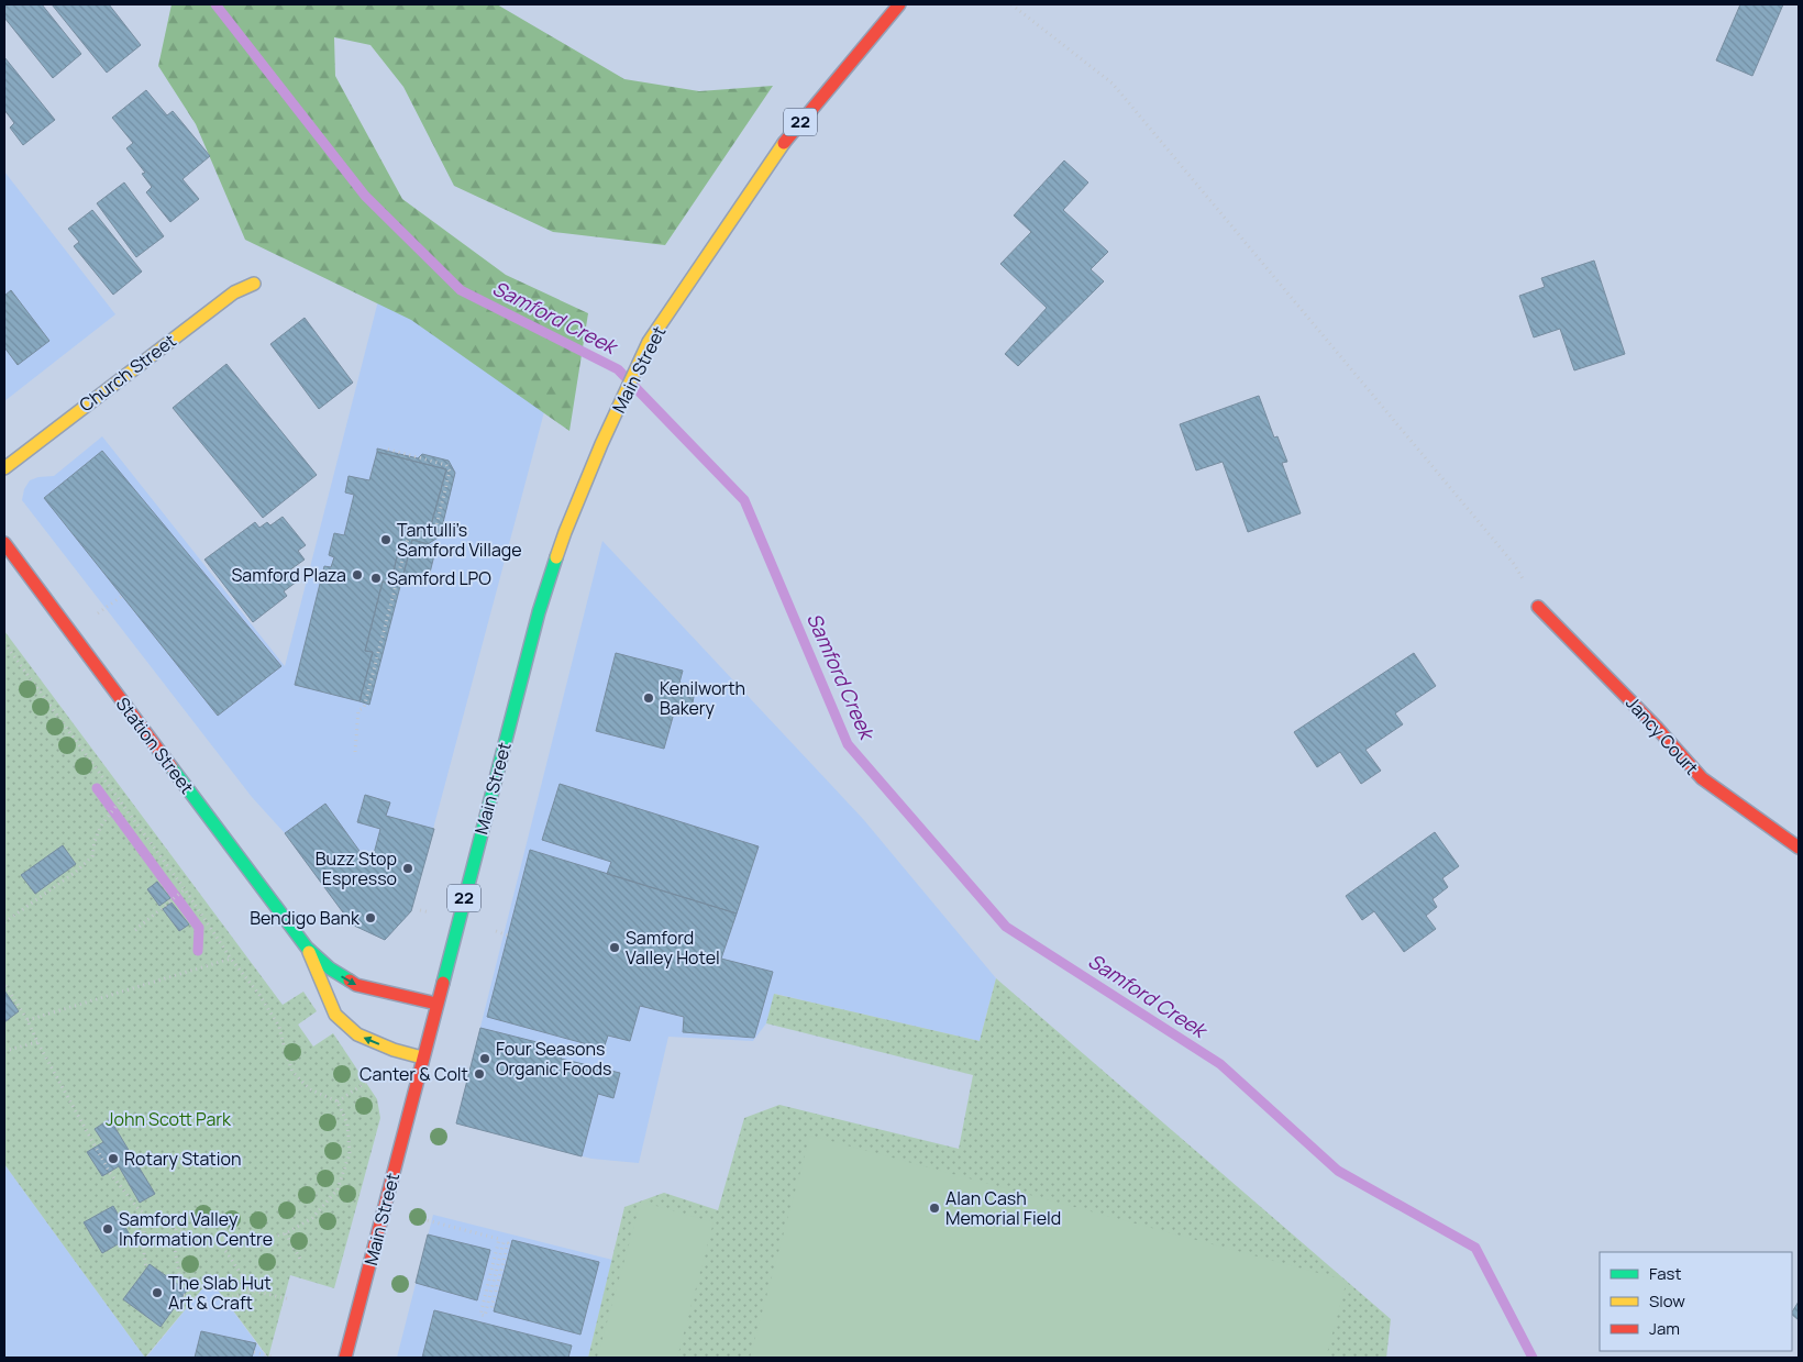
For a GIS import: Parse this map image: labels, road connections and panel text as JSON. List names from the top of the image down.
{
  "streets": {
    "street": [
      "22",
      "Main Street",
      "Church Street",
      "Jancy Court",
      "Station Street"
    ]
  },
  "crossings": [
    ["Main Street", "Station Street"]
  ],
  "water": ["Samford Creek"],
  "parks": ["John Scott Park"],
  "places": [
    "Tantulli’s Samford Village",
    "Samford Plaza",
    "Samford LPO",
    "Kenilworth Bakery",
    "Buzz Stop Espresso",
    "Bendigo Bank",
    "Samford Valley Hotel",
    "Four Seasons Organic Foods",
    "Canter & Colt",
    "Rotary Station",
    "Alan Cash Memorial Field",
    "Samford Valley Information Centre",
    "The Slab Hut Art & Craft"
  ],
  "legend": ["Fast", "Slow", "Jam"]
}
